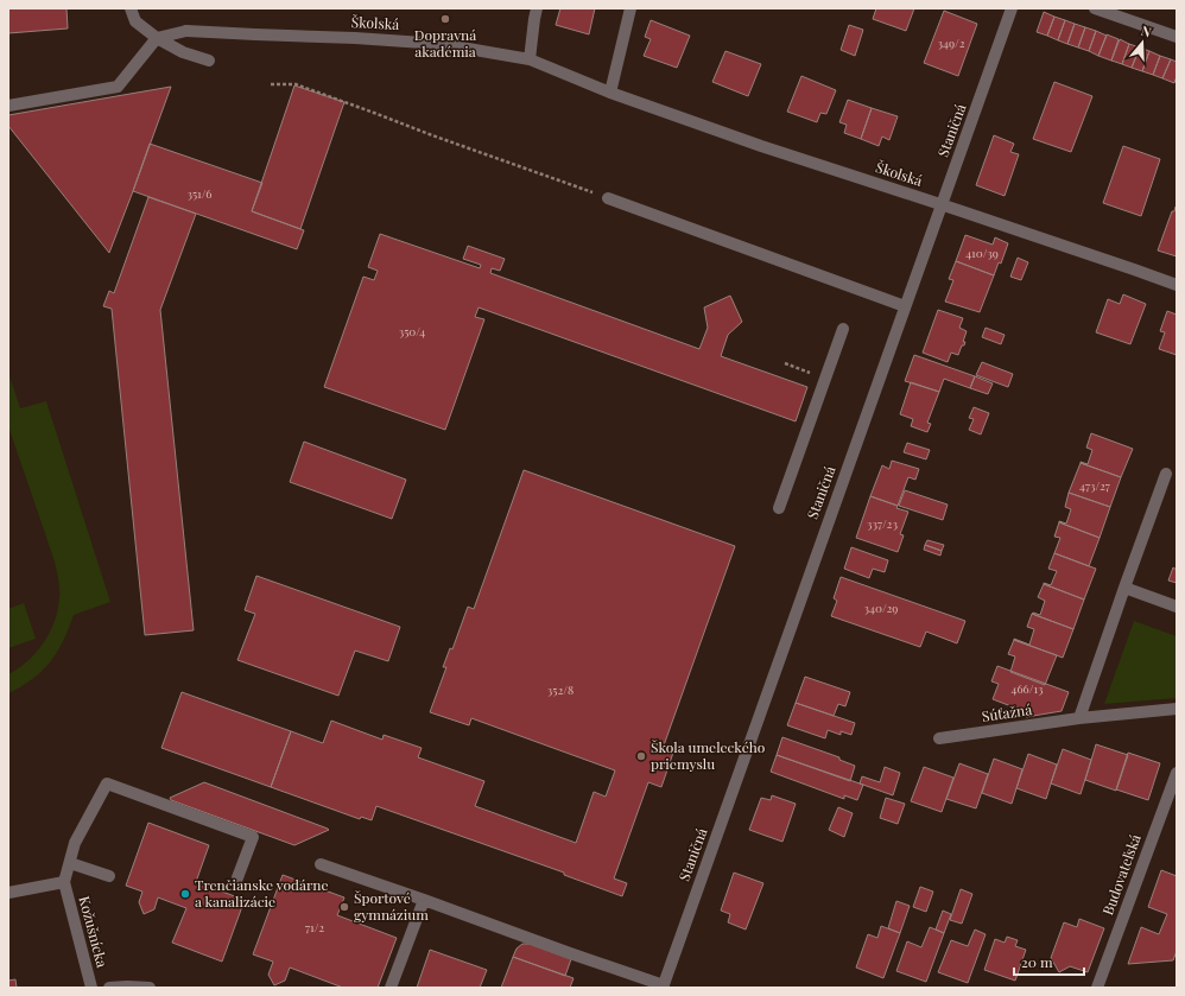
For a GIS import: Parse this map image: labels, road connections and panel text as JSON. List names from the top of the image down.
{
  "streets": {
    "street": [
      "Školská",
      "Staničná",
      "Súťažná",
      "Budovateľská",
      "Kožušnícka"
    ]
  },
  "crossings": [
    ["Školská", "Staničná"]
  ],
  "places": [
    "Dopravná akadémia",
    "Škola umeleckého priemyslu",
    "Trenčianske vodárne a kanalizácie",
    "Športové gymnázium"
  ],
  "house_numbers": [
    "349/2",
    "351/6",
    "410/39",
    "350/4",
    "473/27",
    "337/23",
    "340/29",
    "466/13",
    "352/8",
    "71/2"
  ],
  "scale_bar": "20 m",
  "north": "top"
}
